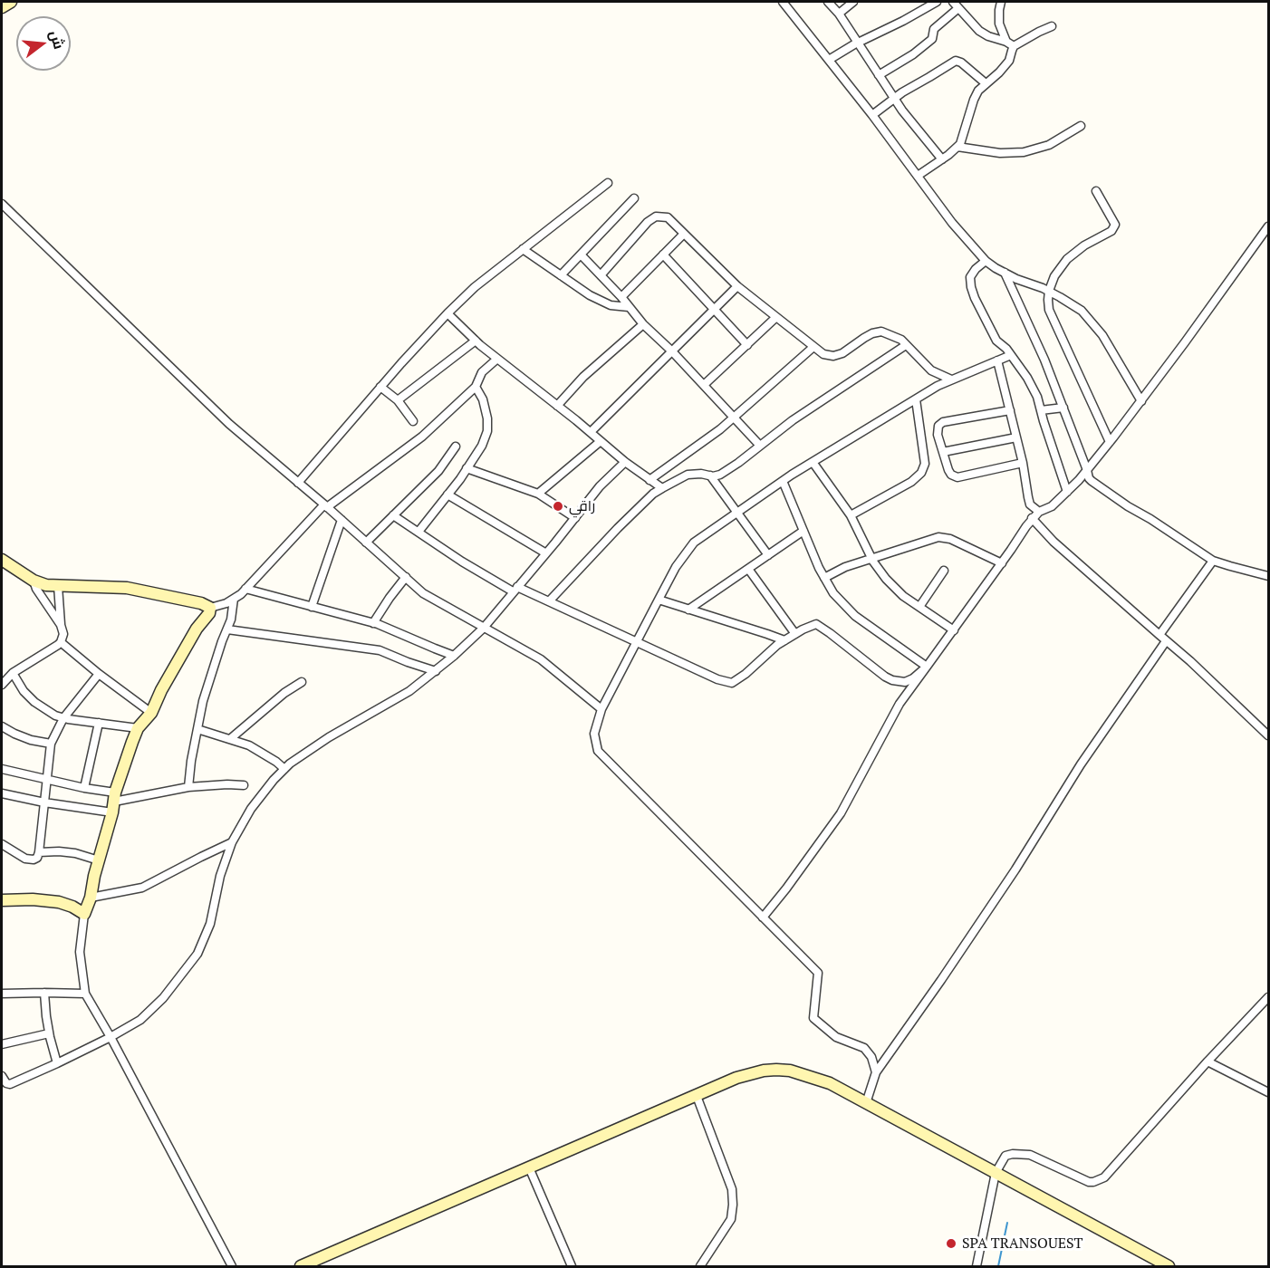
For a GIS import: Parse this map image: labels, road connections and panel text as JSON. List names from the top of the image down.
{
  "places": ["راقي", "SPA TRANSOUEST"],
  "north": "right"
}
